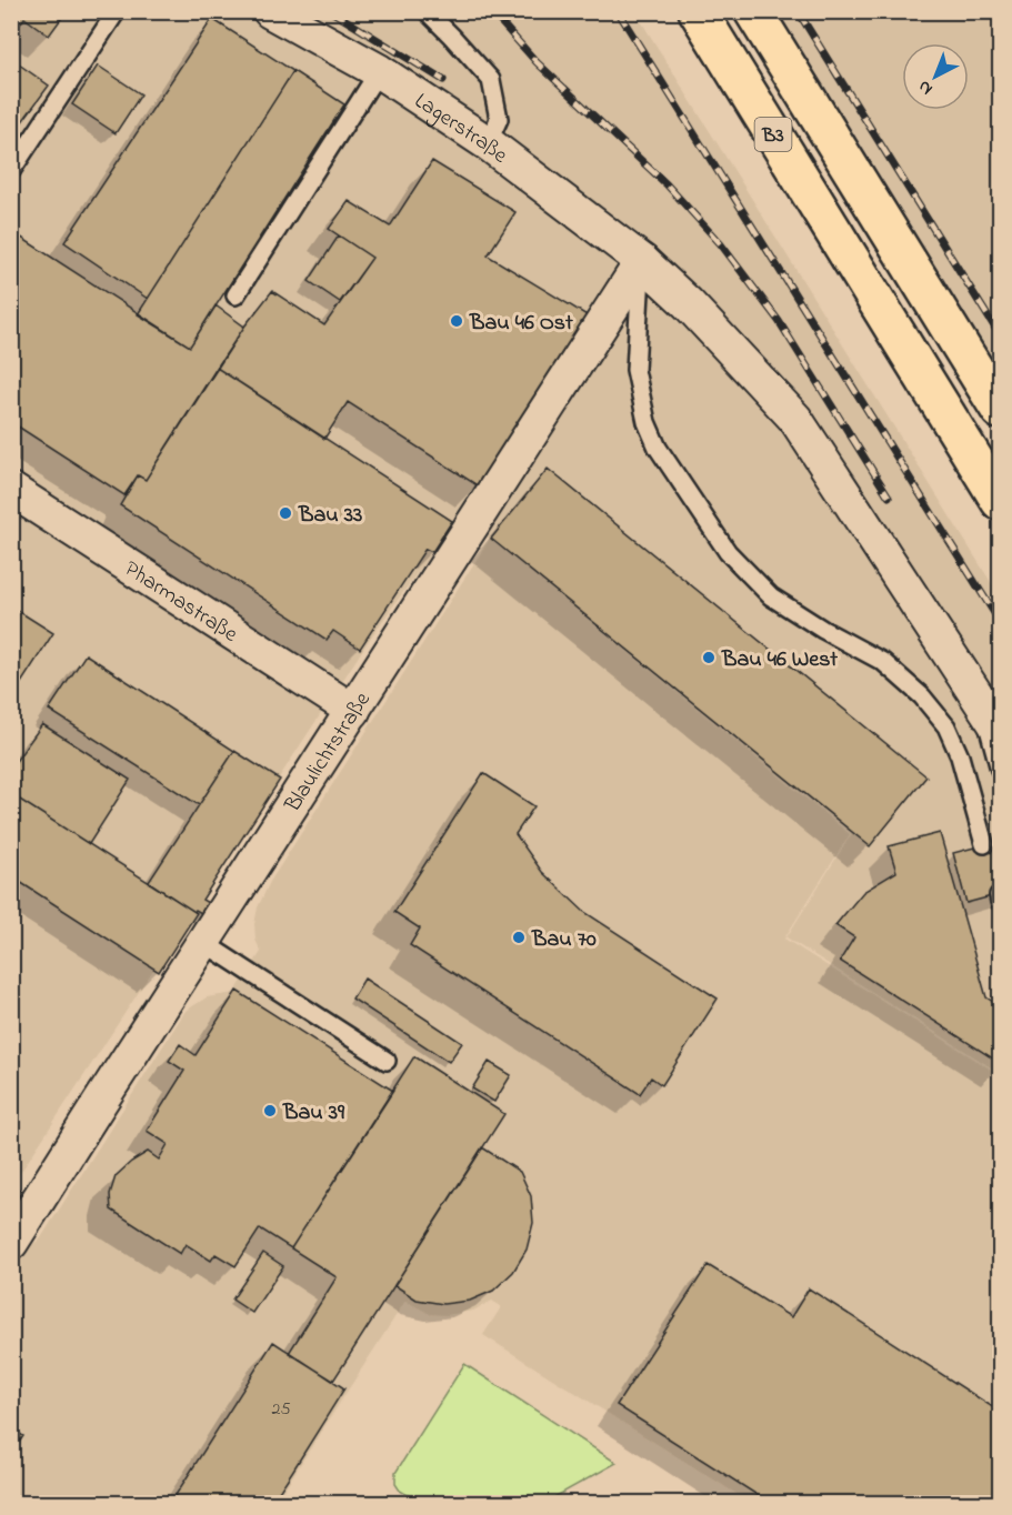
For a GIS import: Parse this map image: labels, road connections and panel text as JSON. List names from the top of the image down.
{
  "streets": {
    "main road": ["B3"],
    "street": ["Lagerstraße", "Pharmastraße", "Blaulichtstraße"]
  },
  "crossings": [
    ["Lagerstraße", "Blaulichtstraße"],
    ["Pharmastraße", "Blaulichtstraße"]
  ],
  "places": [
    "Bau 46 Ost",
    "Bau 33",
    "Bau 46 West",
    "Bau 70",
    "Bau 39"
  ],
  "house_numbers": ["25"],
  "north": "bottom left"
}
